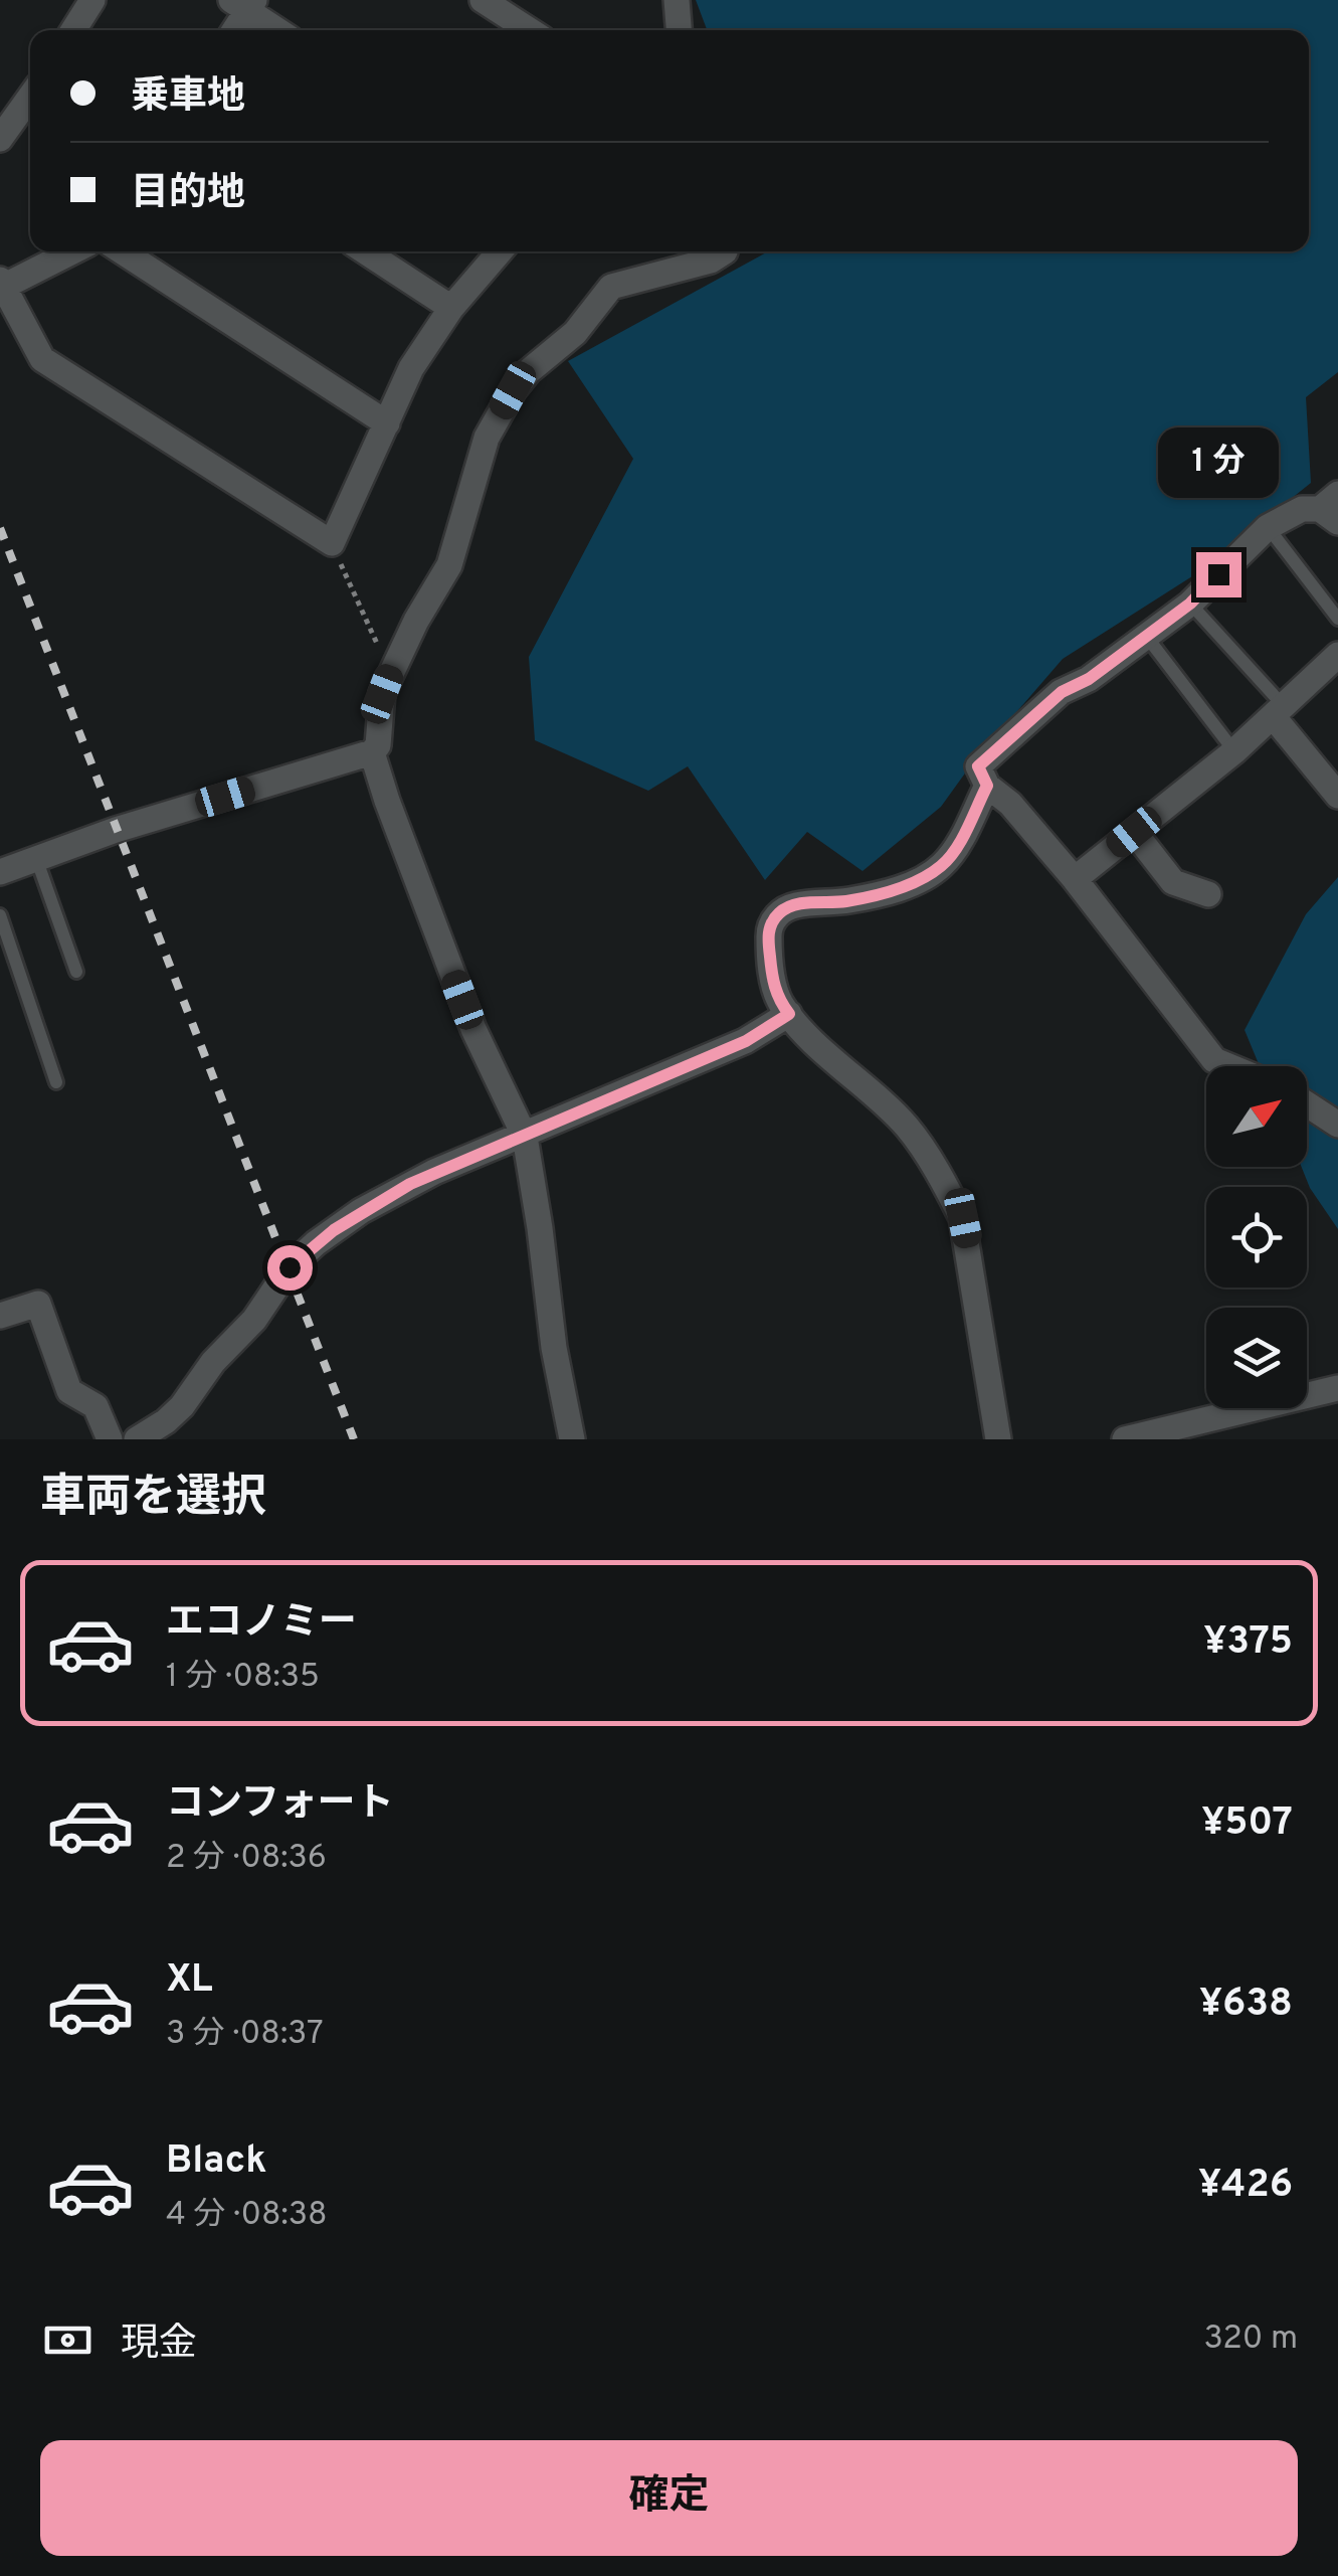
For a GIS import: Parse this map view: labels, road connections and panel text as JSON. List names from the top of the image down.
{
  "north": "top right",
  "page": {
    "banner": ["乗車地", "目的地"],
    "bubble": "1 分",
    "heading": "車両を選択",
    "list": [
      {
        "name": "エコノミー",
        "note": "1 分 · 08:35",
        "value": "¥375"
      },
      {
        "name": "コンフォート",
        "note": "2 分 · 08:36",
        "value": "¥507"
      },
      {
        "name": "XL",
        "note": "3 分 · 08:37",
        "value": "¥638"
      },
      {
        "name": "Black",
        "note": "4 分 · 08:38",
        "value": "¥426"
      }
    ],
    "pay": ["現金", "320 m"],
    "buttons": "確定"
  }
}
